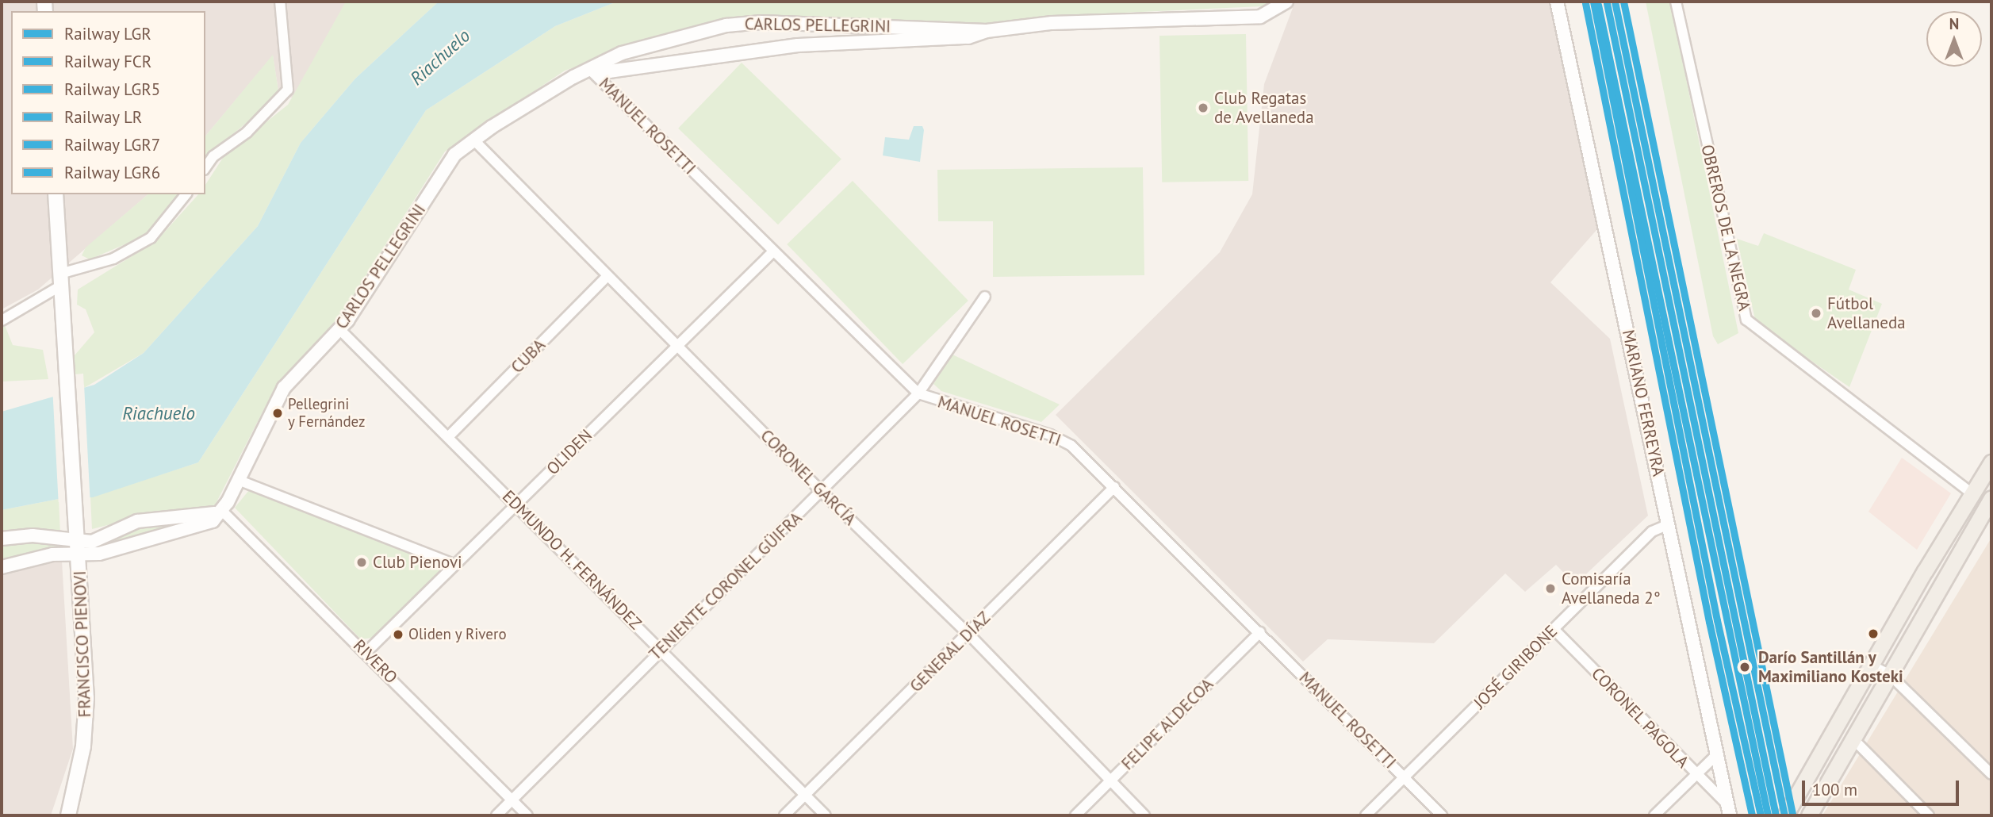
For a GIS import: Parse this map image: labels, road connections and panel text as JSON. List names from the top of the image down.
{
  "streets": {
    "main road": ["FRANCISCO PIENOVI"],
    "street": [
      "CARLOS PELLEGRINI",
      "MANUEL ROSETTI",
      "OBREROS DE LA NEGRA",
      "CUBA",
      "MARIANO FERREYRA",
      "OLIDEN",
      "CORONEL GARCÍA",
      "EDMUNDO H. FERNÁNDEZ",
      "TENIENTE CORONEL GÜIFRA",
      "GENERAL DÍAZ",
      "RIVERO",
      "JOSÉ GIRIBONE",
      "CORONEL PAGOLA",
      "FELIPE ALDECOA"
    ]
  },
  "crossings": [
    ["CARLOS PELLEGRINI", "MANUEL ROSETTI"],
    ["CARLOS PELLEGRINI", "CORONEL GARCÍA"],
    ["CARLOS PELLEGRINI", "EDMUNDO H. FERNÁNDEZ"],
    ["CARLOS PELLEGRINI", "FRANCISCO PIENOVI"],
    ["CARLOS PELLEGRINI", "RIVERO"],
    ["MANUEL ROSETTI", "OLIDEN"],
    ["MANUEL ROSETTI", "TENIENTE CORONEL GÜIFRA"],
    ["MANUEL ROSETTI", "GENERAL DÍAZ"],
    ["MANUEL ROSETTI", "JOSÉ GIRIBONE"],
    ["MANUEL ROSETTI", "FELIPE ALDECOA"],
    ["CUBA", "CORONEL GARCÍA"],
    ["CUBA", "EDMUNDO H. FERNÁNDEZ"],
    ["MARIANO FERREYRA", "JOSÉ GIRIBONE"],
    ["MARIANO FERREYRA", "CORONEL PAGOLA"],
    ["OLIDEN", "CORONEL GARCÍA"],
    ["OLIDEN", "EDMUNDO H. FERNÁNDEZ"],
    ["OLIDEN", "RIVERO"],
    ["CORONEL GARCÍA", "TENIENTE CORONEL GÜIFRA"],
    ["CORONEL GARCÍA", "GENERAL DÍAZ"],
    ["CORONEL GARCÍA", "FELIPE ALDECOA"],
    ["EDMUNDO H. FERNÁNDEZ", "TENIENTE CORONEL GÜIFRA"],
    ["EDMUNDO H. FERNÁNDEZ", "GENERAL DÍAZ"],
    ["TENIENTE CORONEL GÜIFRA", "RIVERO"],
    ["JOSÉ GIRIBONE", "CORONEL PAGOLA"]
  ],
  "water": ["Riachuelo"],
  "places": [
    "Club Regatas de Avellaneda",
    "Fútbol Avellaneda",
    "Pellegrini y Fernández",
    "Club Pienovi",
    "Comisaría Avellaneda 2°",
    "Oliden y Rivero",
    "Darío Santillán y Maximiliano Kosteki"
  ],
  "lines": [
    "rail line LGR",
    "rail line LGR5",
    "rail line LGR7",
    "rail line FCR",
    "rail line LGR6",
    "rail line LR"
  ],
  "legend": [
    "Railway LGR",
    "Railway FCR",
    "Railway LGR5",
    "Railway LR",
    "Railway LGR7",
    "Railway LGR6"
  ],
  "scale_bar": "100 m",
  "north": "top"
}
